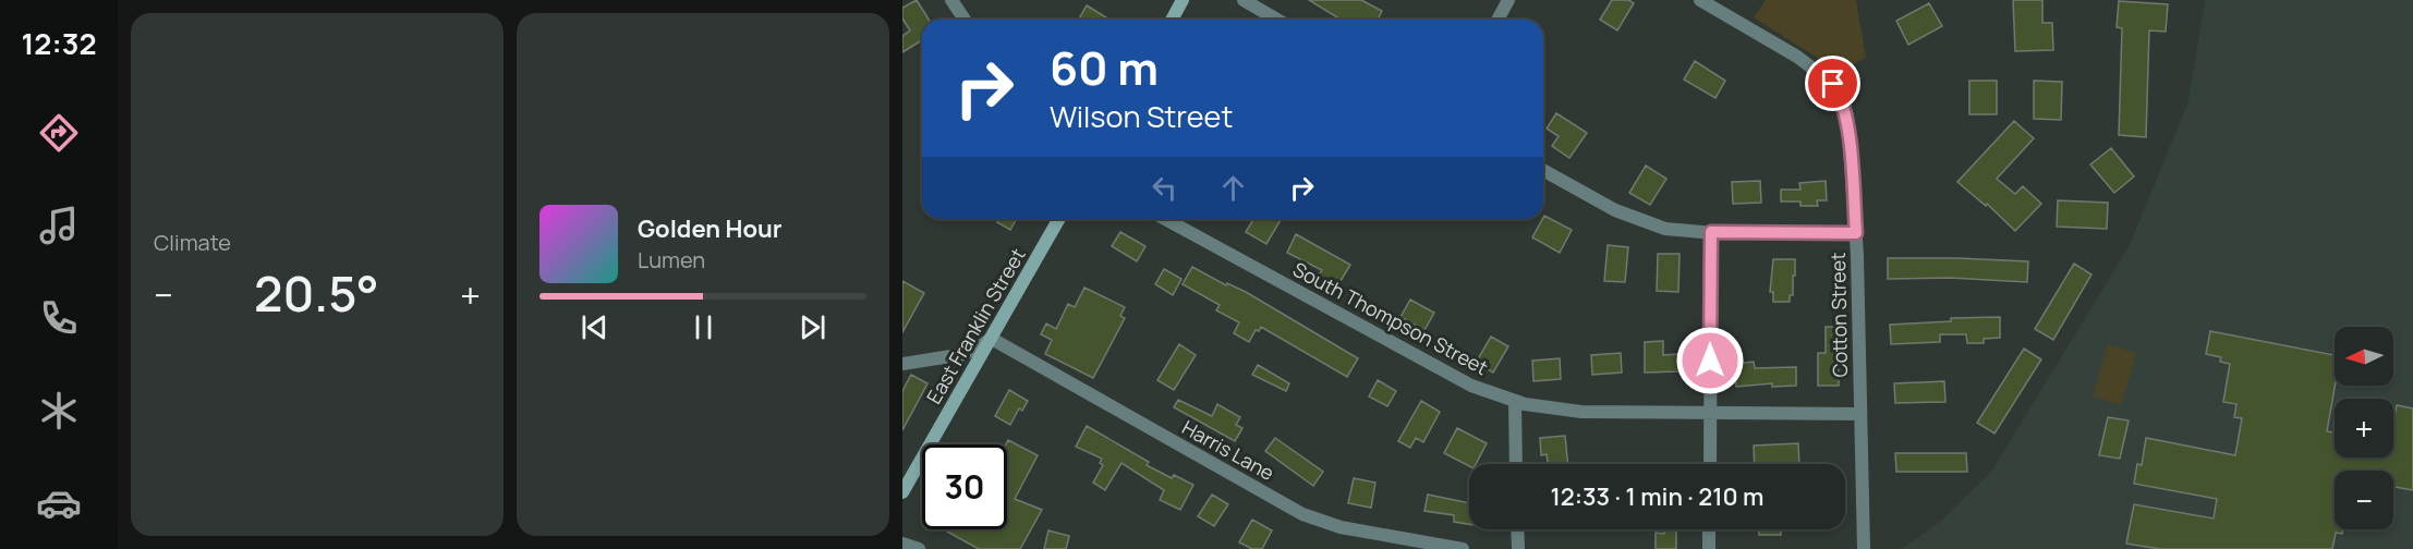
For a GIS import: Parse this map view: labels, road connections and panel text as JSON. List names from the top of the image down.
{
  "streets": {
    "main road": ["East Franklin Street"],
    "street": ["Cotton Street", "South Thompson Street", "Harris Lane"]
  },
  "crossings": [
    ["Cotton Street", "South Thompson Street"],
    ["East Franklin Street", "Harris Lane"]
  ],
  "north": "left",
  "page": {
    "tabs": "12:32",
    "tile": "Climate",
    "turn": ["60 m", "Wilson Street"],
    "song": ["Golden Hour", "Lumen"],
    "heat": ["−", "20.5°", "+"],
    "map_buttons": ["+", "−"],
    "limit": "30",
    "trip": "12:33 · 1 min · 210 m"
  }
}
